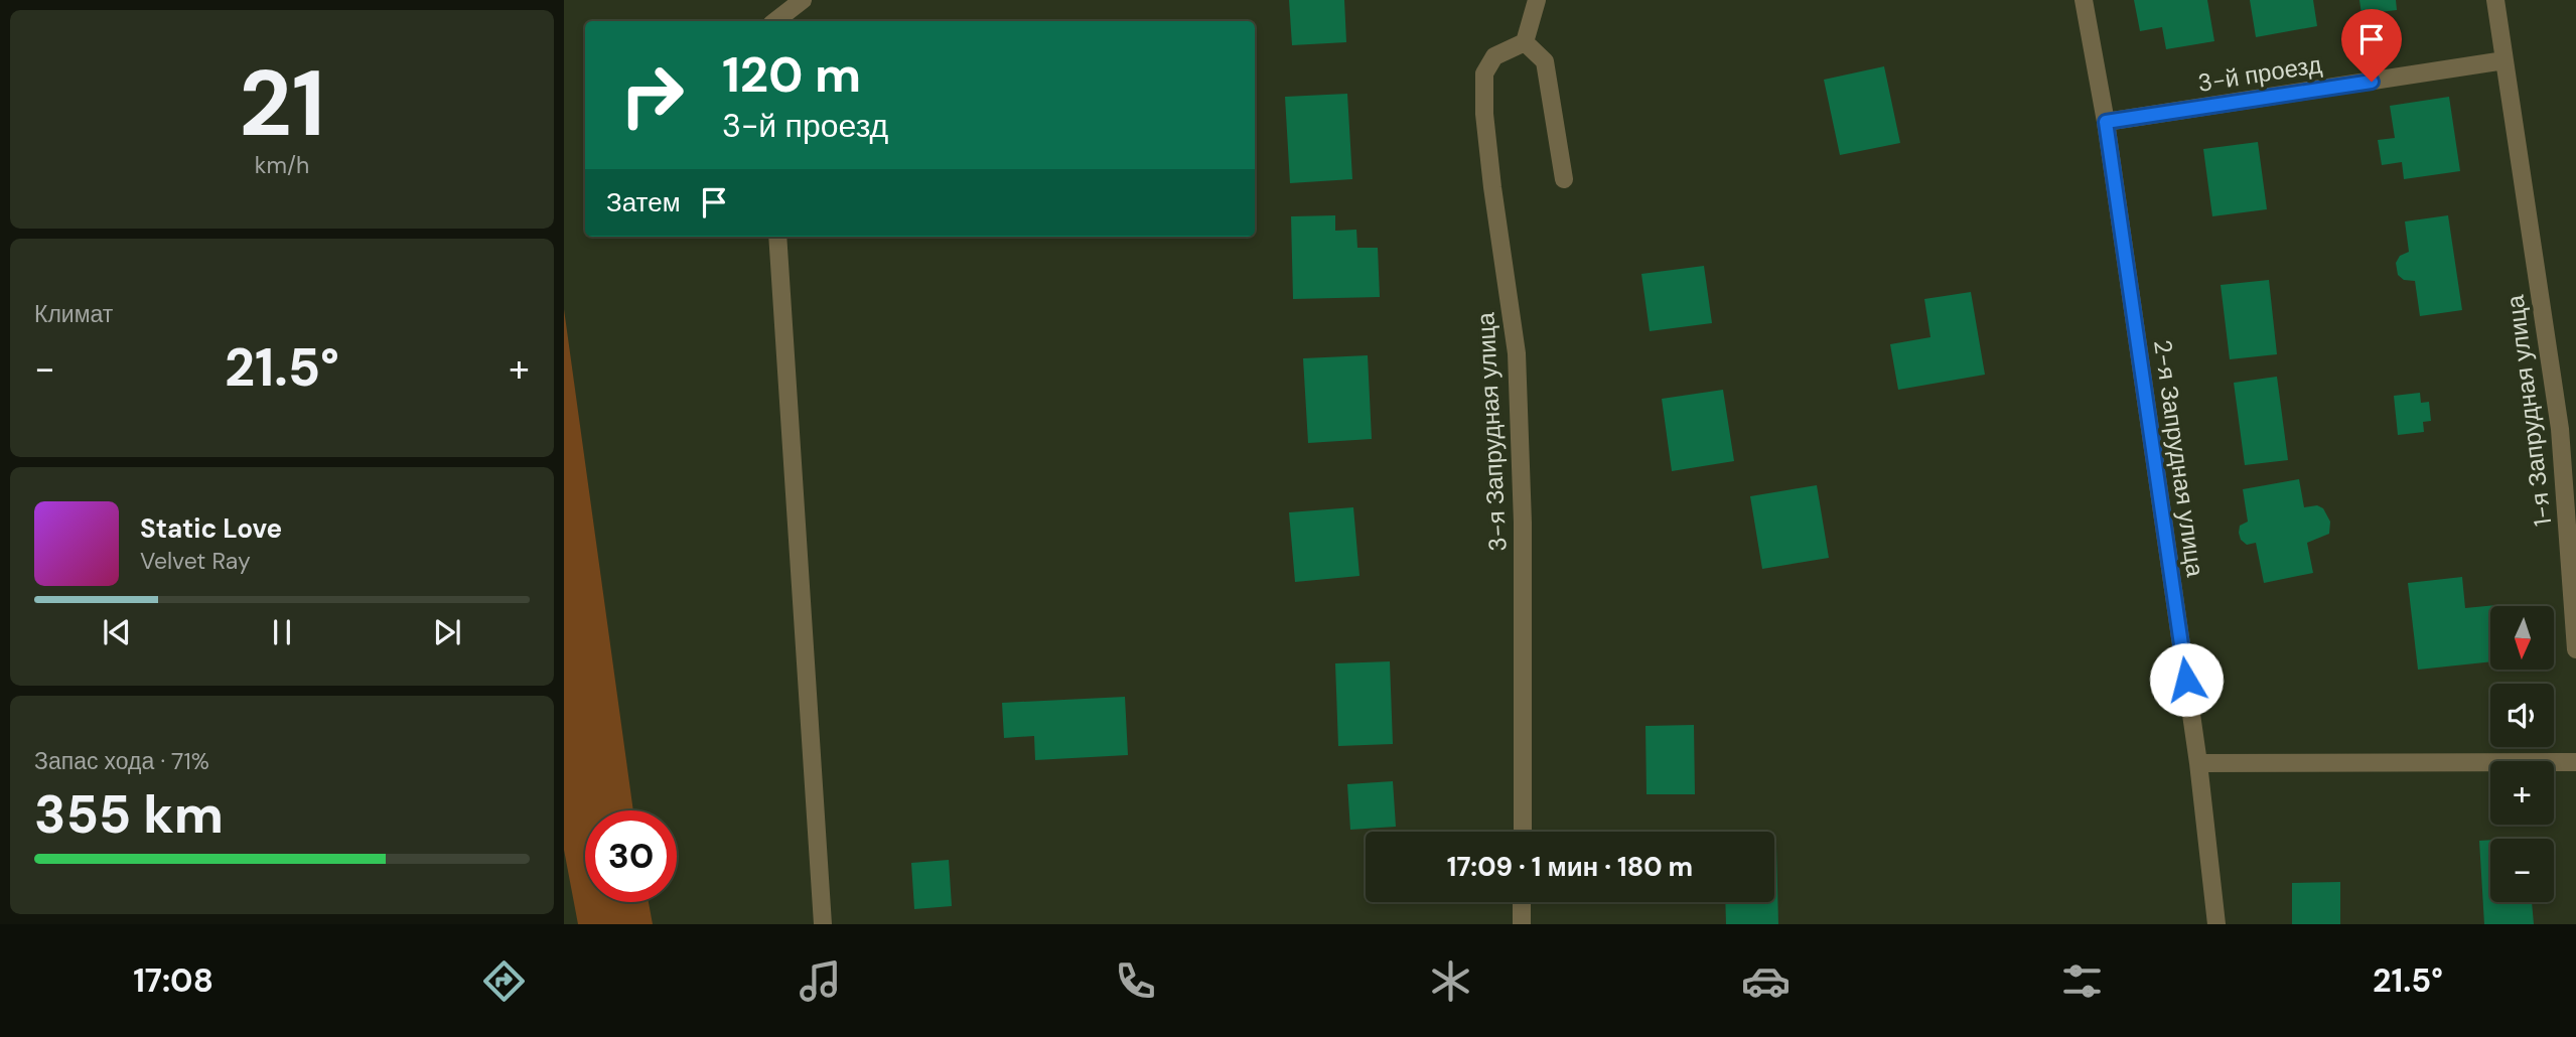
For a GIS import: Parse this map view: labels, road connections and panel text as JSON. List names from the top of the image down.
{
  "streets": {
    "street": [
      "3-й проезд",
      "1-я Запрудная улица",
      "3-я Запрудная улица",
      "2-я Запрудная улица"
    ]
  },
  "crossings": [
    ["3-й проезд", "1-я Запрудная улица"],
    ["3-й проезд", "2-я Запрудная улица"]
  ],
  "north": "bottom",
  "page": {
    "tile": [
      ["21", "km/h"],
      "Климат",
      ["Запас хода · 71%", "355 km"]
    ],
    "turn": ["120 m", "3-й проезд"],
    "then": "Затем",
    "heat": ["−", "21.5°", "+"],
    "song": ["Static Love", "Velvet Ray"],
    "map_buttons": ["+", "−"],
    "limit": "30",
    "trip": "17:09 · 1 мин · 180 m",
    "tabs": ["17:08", "21.5°"]
  }
}
